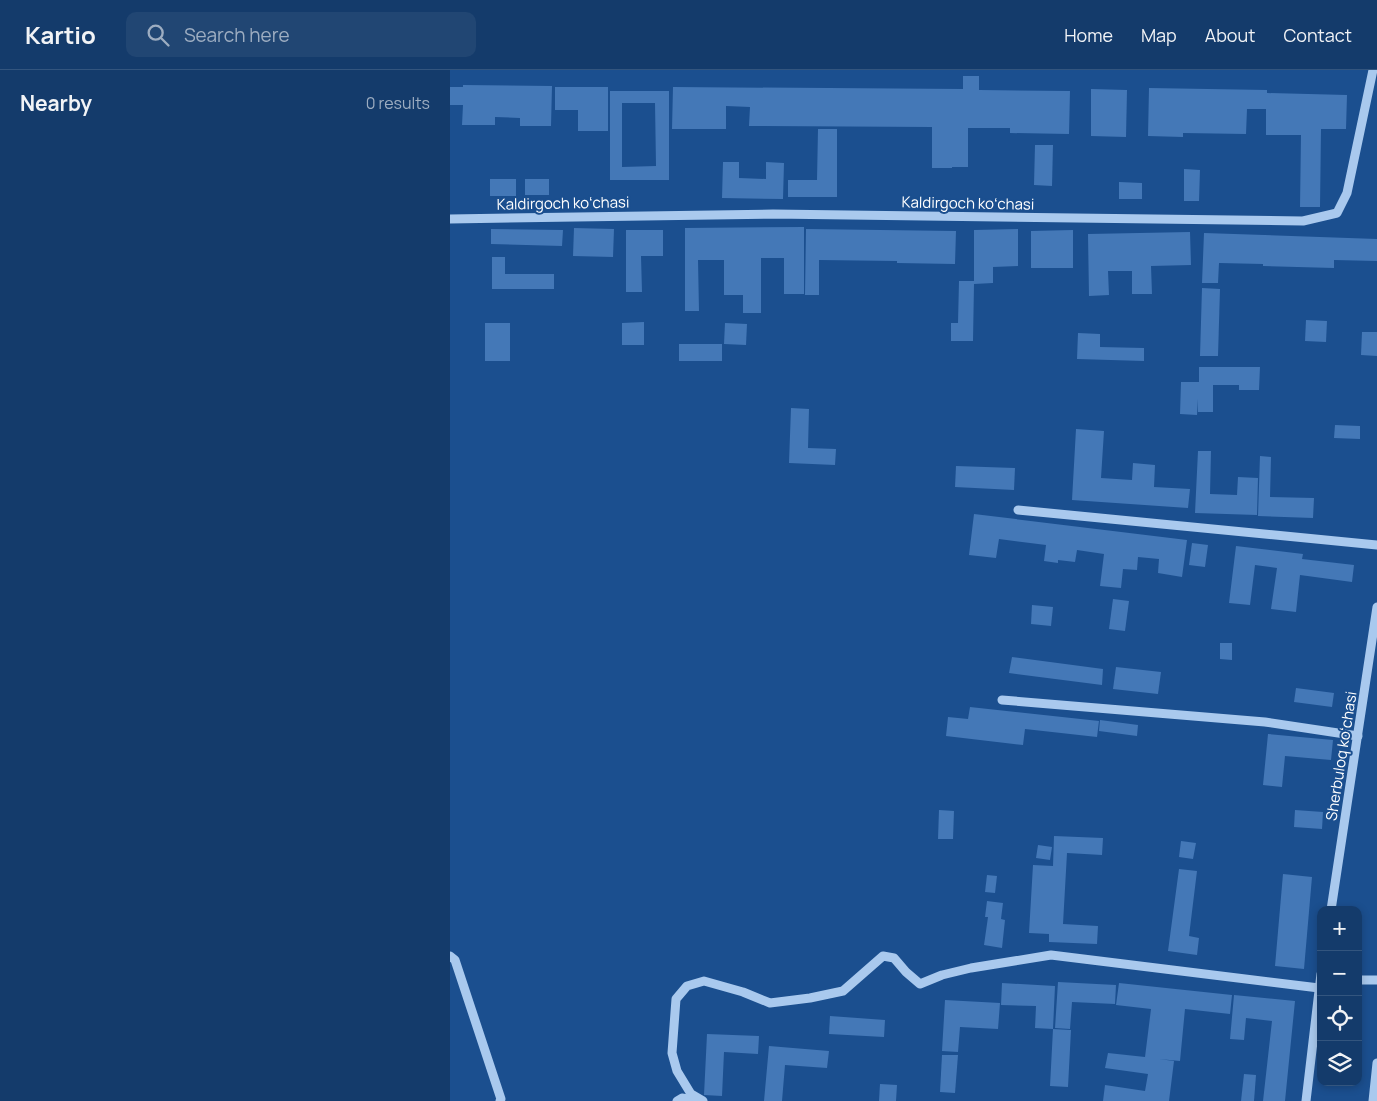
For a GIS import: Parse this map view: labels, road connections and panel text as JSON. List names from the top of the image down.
{
  "streets": {
    "street": ["Kaldirgoch koʻchasi", "Sherbuloq koʻchasi"]
  },
  "page": {
    "header": "Kartio",
    "search": "Search here",
    "nav": [
      "Home",
      "Map",
      "About",
      "Contact"
    ],
    "heading": ["Nearby", "0 results"],
    "map_buttons": ["+", "−"]
  }
}
